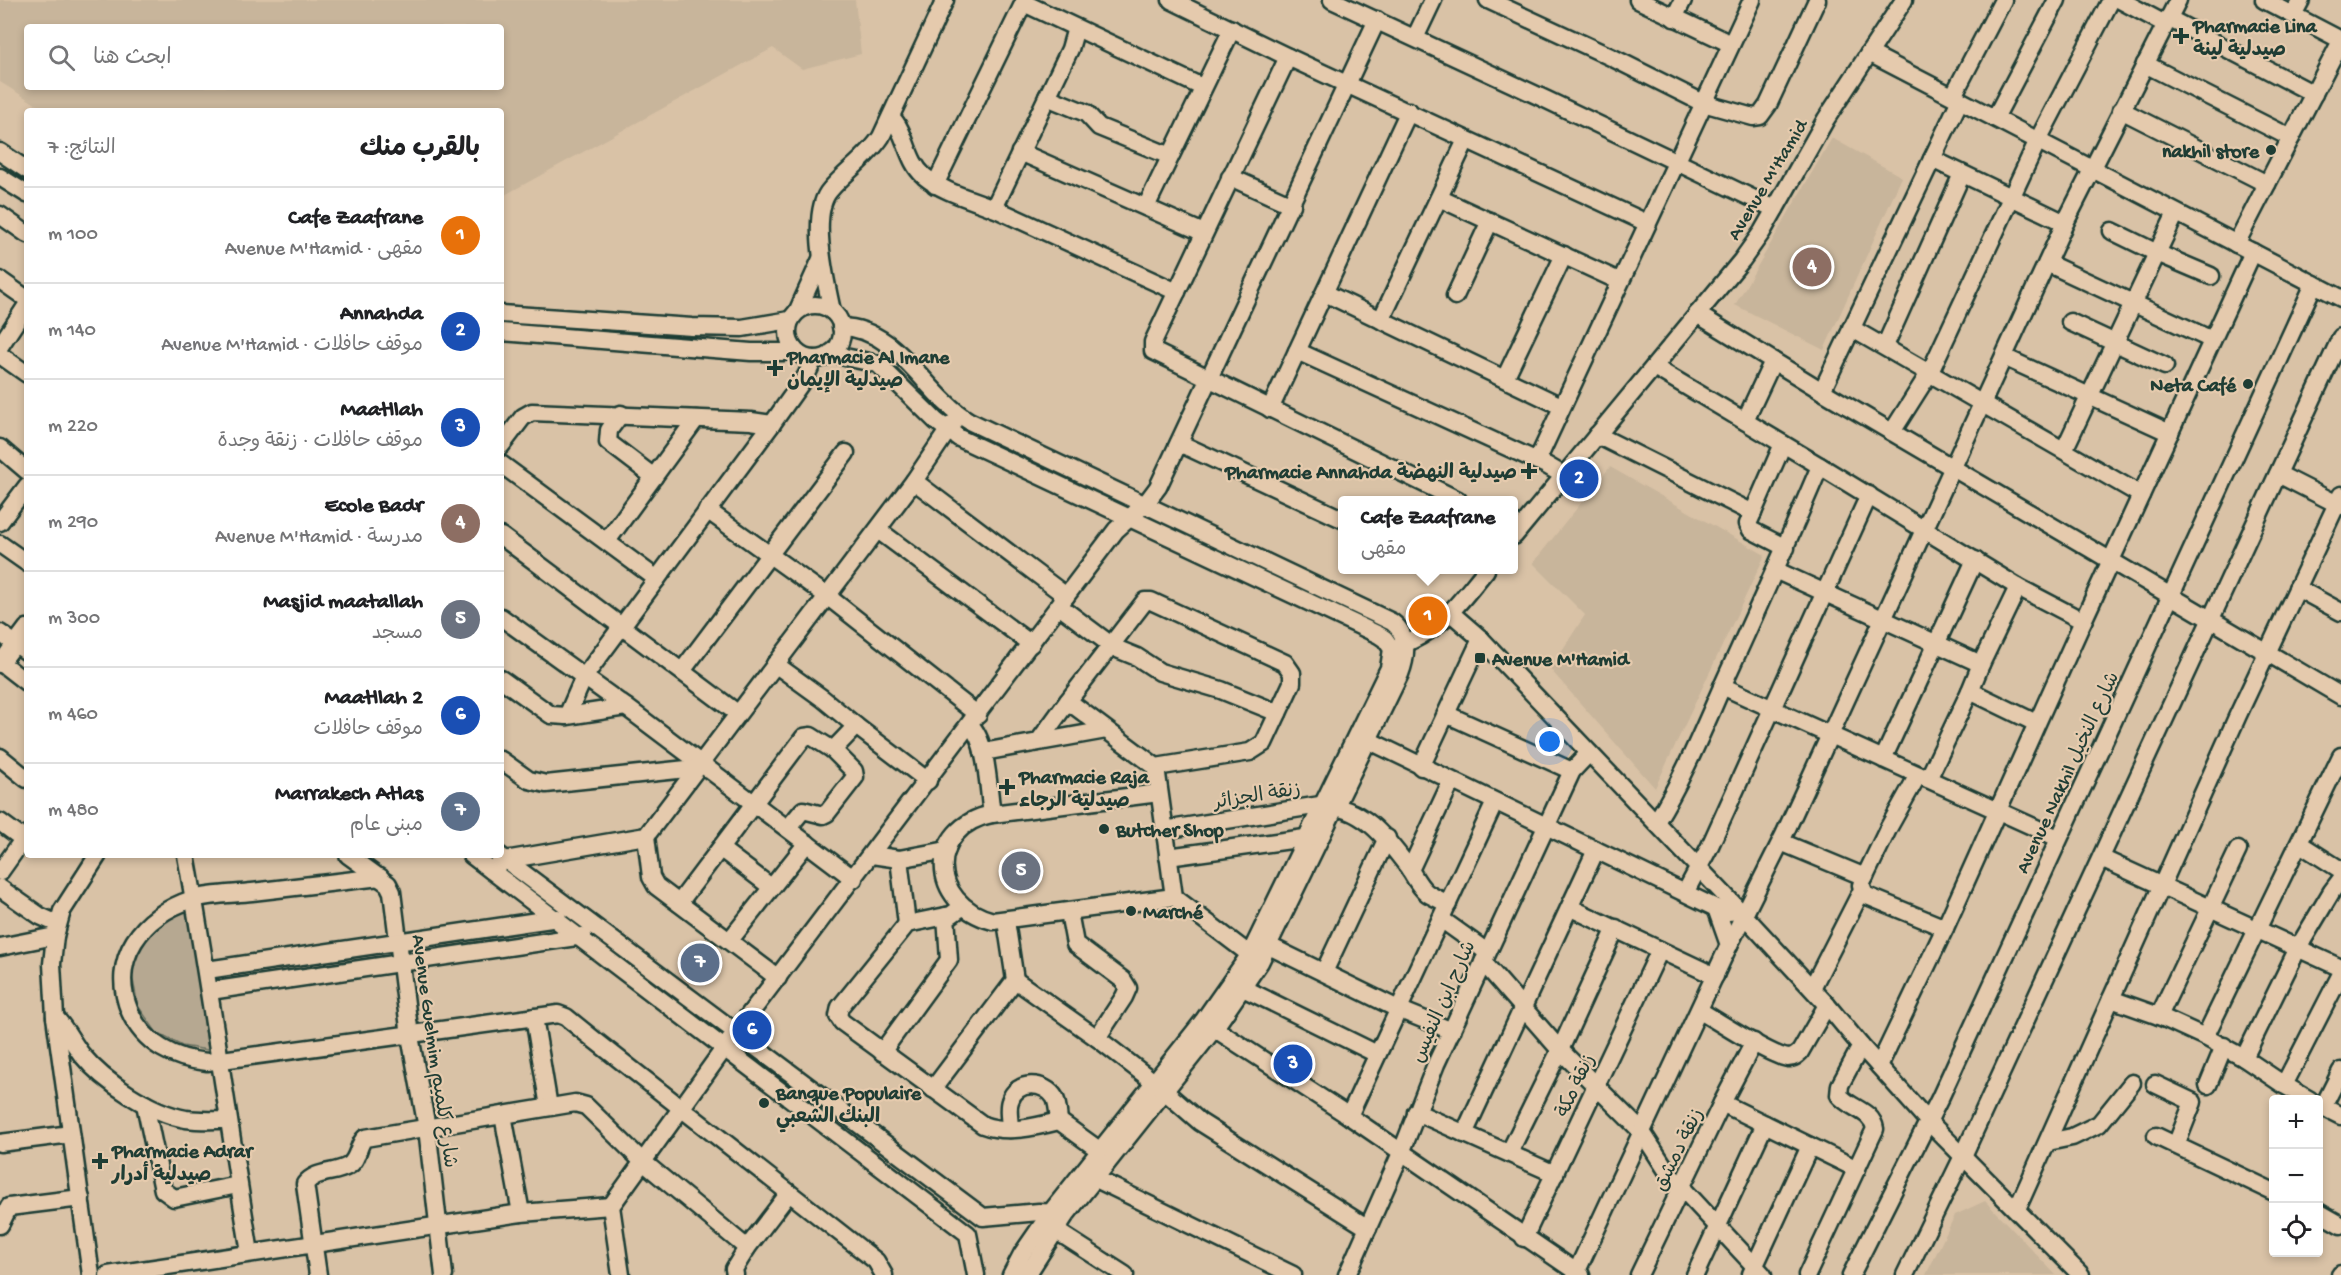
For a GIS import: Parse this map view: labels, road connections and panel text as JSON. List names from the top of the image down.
{
  "streets": {
    "street": [
      "Avenue M'Hamid",
      "Avenue Nakhil شارع النخيل",
      "زنقة الجزائر",
      "شارح ابن النفيس",
      "Avenue Guelmim شارع كلميم",
      "زنقة مكة",
      "زنقة دمشق"
    ]
  },
  "places": {
    "health": [
      "Pharmacie Lina صيدلية لينة",
      "Pharmacie Al Imane صيدلية الإيمان",
      "Pharmacie Annahda صيدلية النهضة",
      "Pharmacie Raja صيدلية الرجاء",
      "Pharmacie Adrar صيدلية أدرار"
    ],
    "other": [
      "nakhil store",
      "Neta Café",
      "Butcher Shop",
      "Marché",
      "Banque Populaire البنك الشعبي"
    ],
    "transit": ["Avenue M'Hamid"]
  },
  "page": {
    "search": "ابحث هنا",
    "heading": ["بالقرب منك", "النتائج: 7"],
    "list": [
      {
        "mark": "1",
        "name": "Cafe Zaafrane",
        "note": "مقهى · Avenue M'Hamid",
        "value": "100 m"
      },
      {
        "mark": "2",
        "name": "Annahda",
        "note": "موقف حافلات · Avenue M'Hamid",
        "value": "140 m"
      },
      {
        "mark": "3",
        "name": "Maatllah",
        "note": "موقف حافلات · زنقة وجدة",
        "value": "220 m"
      },
      {
        "mark": "4",
        "name": "Ecole Badr",
        "note": "مدرسة · Avenue M'Hamid",
        "value": "290 m"
      },
      {
        "mark": "5",
        "name": "Masjid maatallah",
        "note": "مسجد",
        "value": "300 m"
      },
      {
        "mark": "6",
        "name": "Maatllah 2",
        "note": "موقف حافلات",
        "value": "460 m"
      },
      {
        "mark": "7",
        "name": "Marrakech Atlas",
        "note": "مبنى عام",
        "value": "480 m"
      }
    ],
    "pins": [
      "4",
      "2",
      "1",
      "5",
      "7",
      "6",
      "3"
    ],
    "popup": ["Cafe Zaafrane", "مقهى"],
    "map_buttons": ["+", "−"]
  }
}
